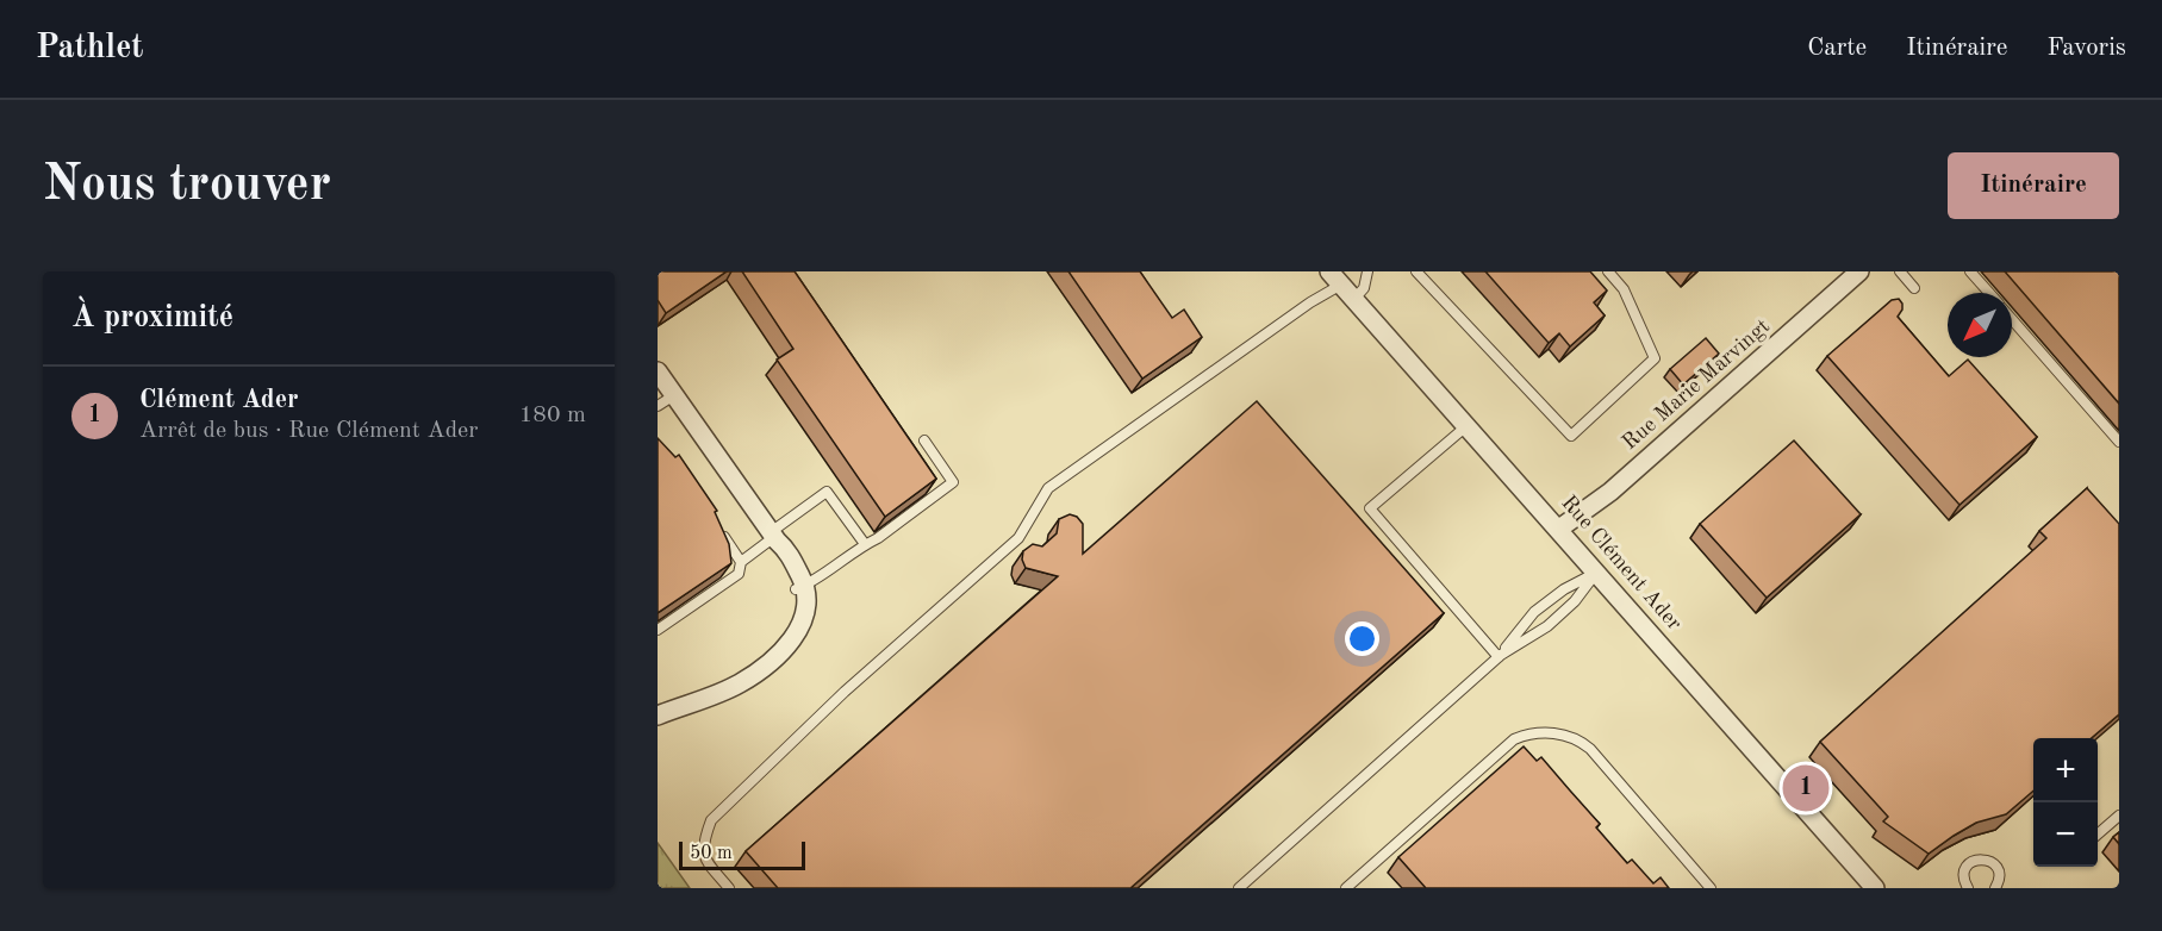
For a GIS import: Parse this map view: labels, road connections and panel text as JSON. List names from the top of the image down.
{
  "streets": {
    "street": ["Rue Marie Marvingt", "Rue Clément Ader"]
  },
  "crossings": [
    ["Rue Marie Marvingt", "Rue Clément Ader"]
  ],
  "scale_bar": "50 m",
  "north": "bottom left",
  "page": {
    "header": "Pathlet",
    "nav": ["Carte", "Itinéraire", "Favoris"],
    "buttons": "Itinéraire",
    "title": "Nous trouver",
    "heading": "À proximité",
    "list": [
      {
        "mark": "1",
        "name": "Clément Ader",
        "note": "Arrêt de bus · Rue Clément Ader",
        "value": "180 m"
      }
    ],
    "map_buttons": ["+", "−"],
    "pins": "1",
    "scale": "50 m"
  }
}
